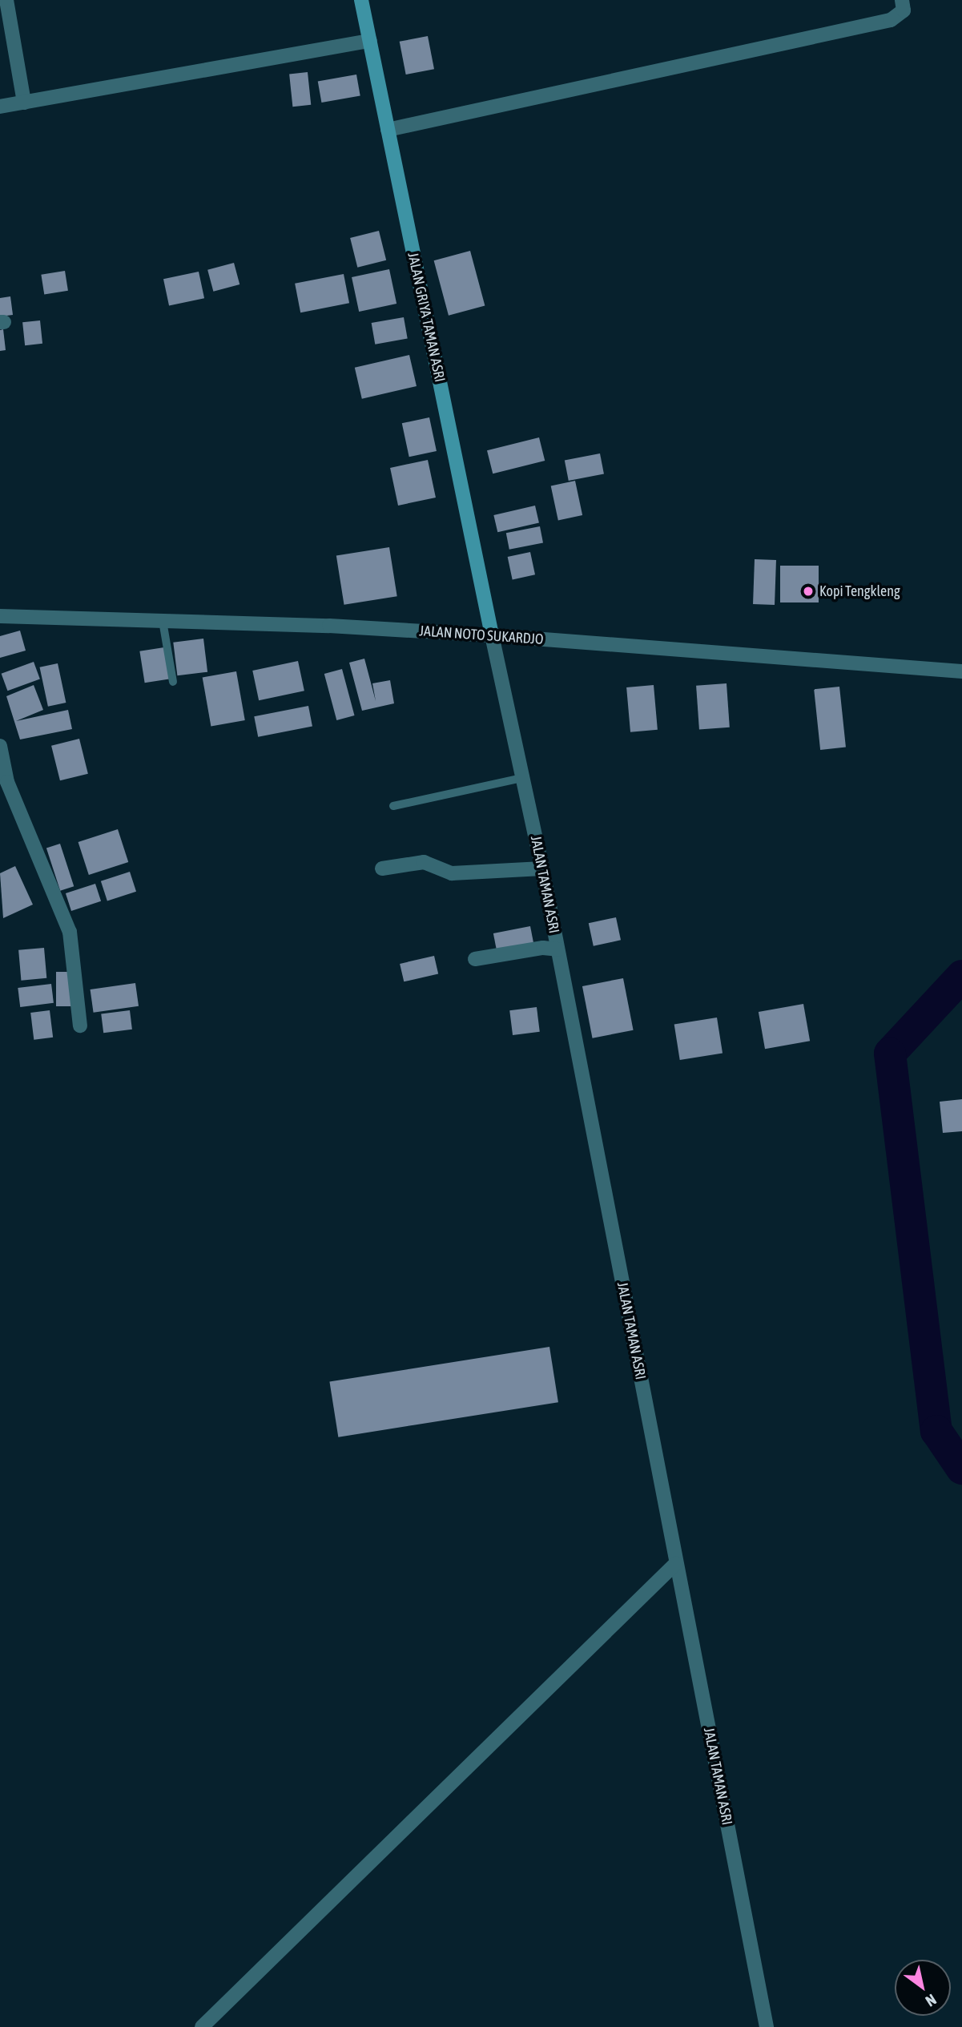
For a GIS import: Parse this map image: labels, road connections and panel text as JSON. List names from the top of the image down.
{
  "streets": {
    "street": ["JALAN GRIYA TAMAN ASRI", "JALAN NOTO SUKARDJO", "JALAN TAMAN ASRI"]
  },
  "crossings": [
    ["JALAN GRIYA TAMAN ASRI", "JALAN NOTO SUKARDJO"],
    ["JALAN GRIYA TAMAN ASRI", "JALAN TAMAN ASRI"],
    ["JALAN NOTO SUKARDJO", "JALAN TAMAN ASRI"]
  ],
  "places": ["Kopi Tengkleng"],
  "north": "bottom right"
}
